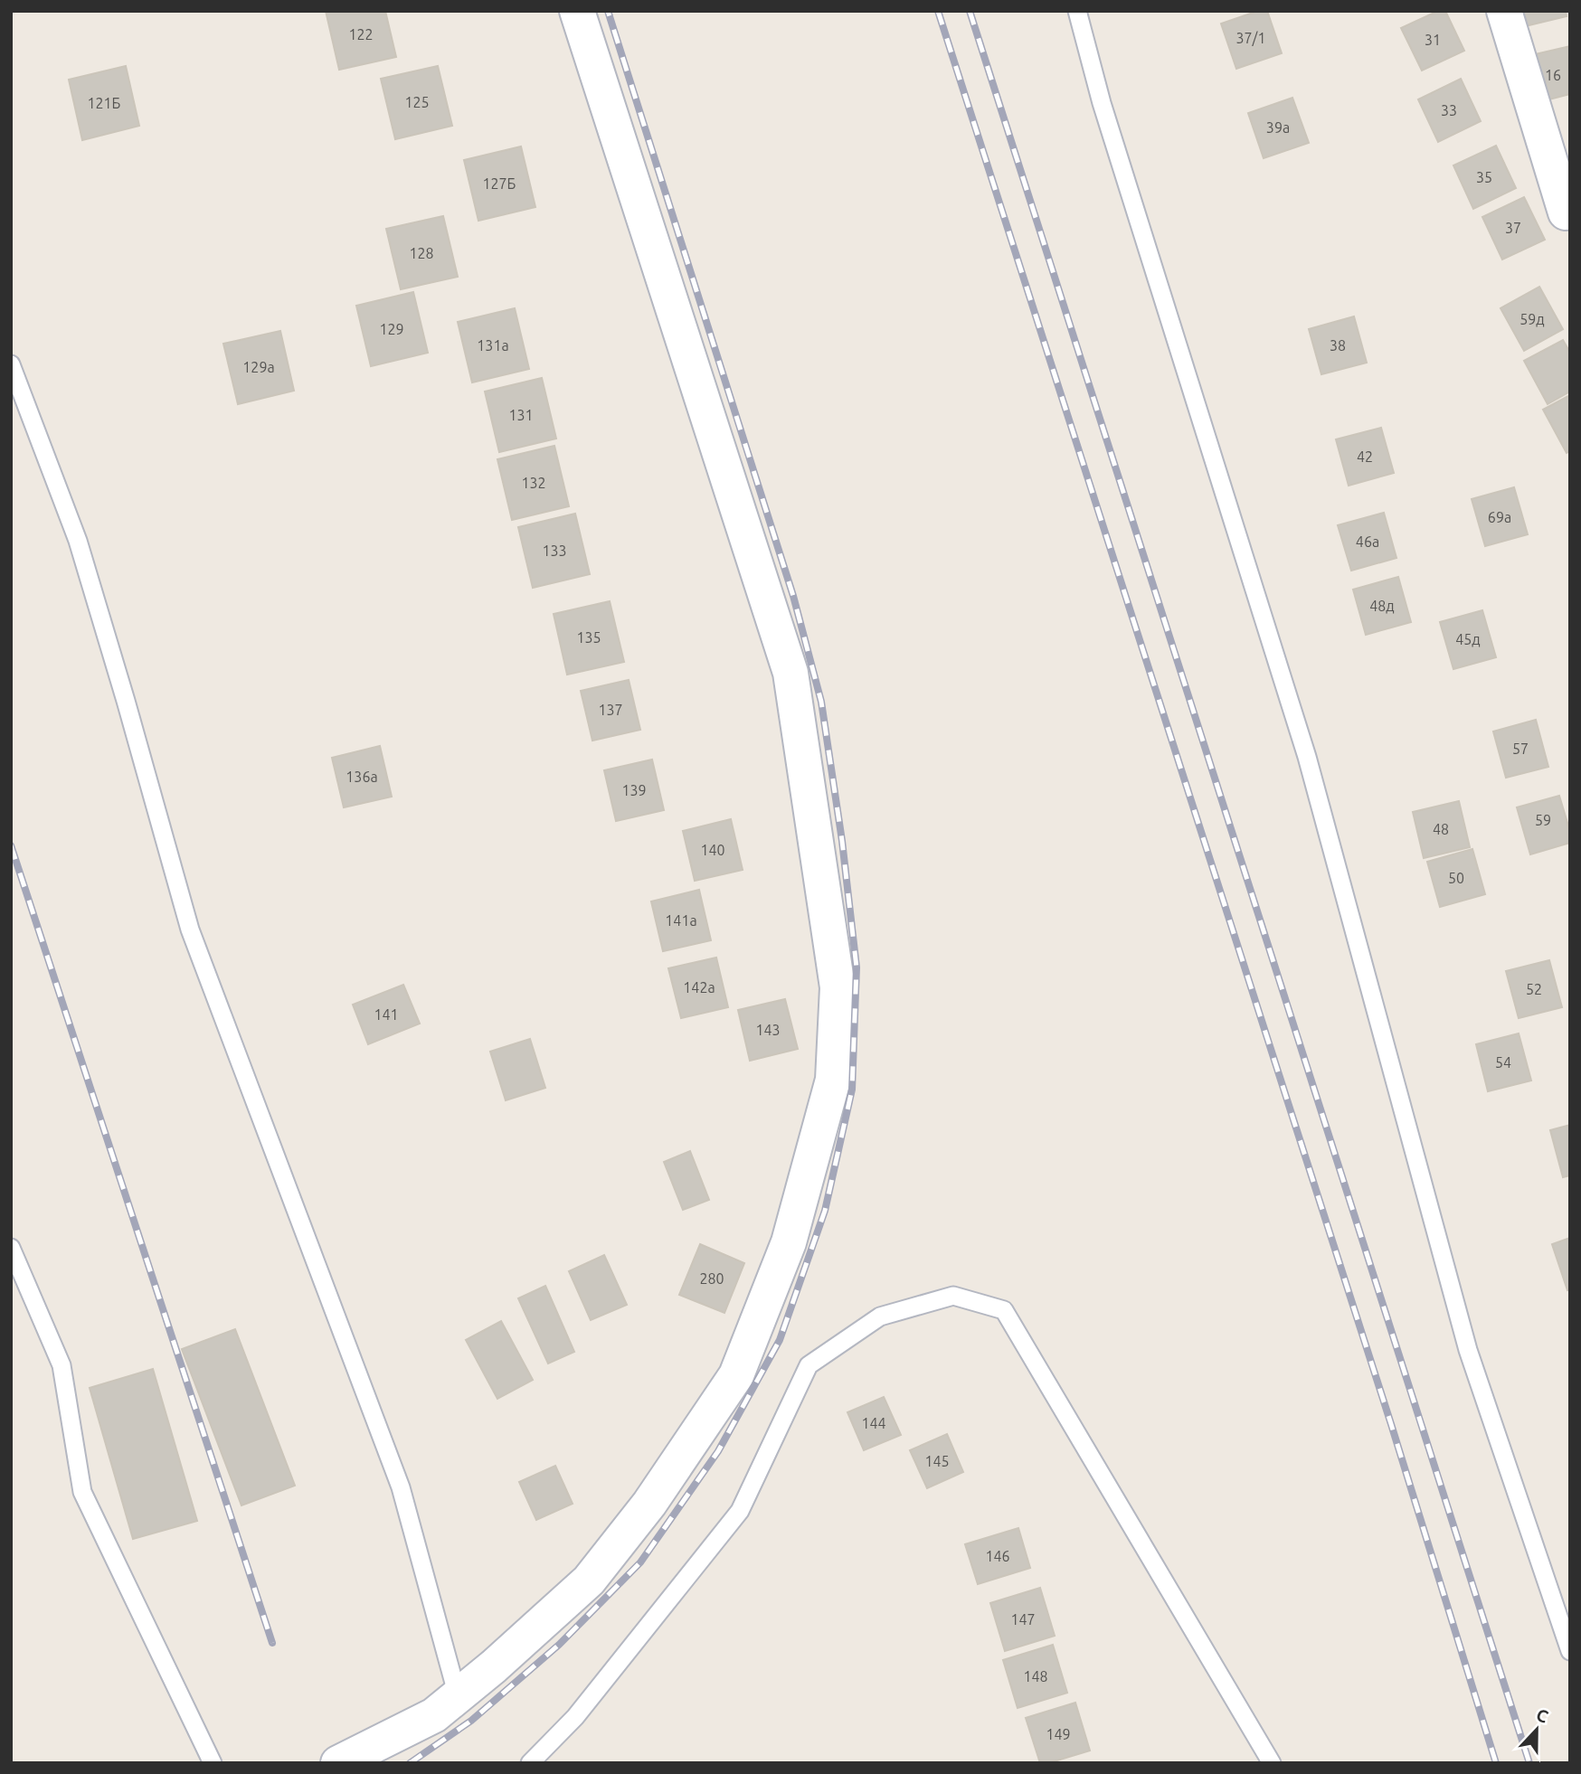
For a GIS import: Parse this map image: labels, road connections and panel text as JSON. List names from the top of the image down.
{
  "house_numbers": [
    "122",
    "37/1",
    "31",
    "16",
    "125",
    "121Б",
    "33",
    "39а",
    "35",
    "127Б",
    "37",
    "128",
    "59д",
    "129",
    "131а",
    "38",
    "129а",
    "131",
    "42",
    "132",
    "69а",
    "46а",
    "133",
    "48д",
    "135",
    "45д",
    "137",
    "57",
    "136а",
    "139",
    "59",
    "48",
    "140",
    "50",
    "141а",
    "142а",
    "52",
    "141",
    "143",
    "54",
    "280",
    "144",
    "145",
    "146",
    "147",
    "148",
    "149"
  ],
  "north": "top"
}
